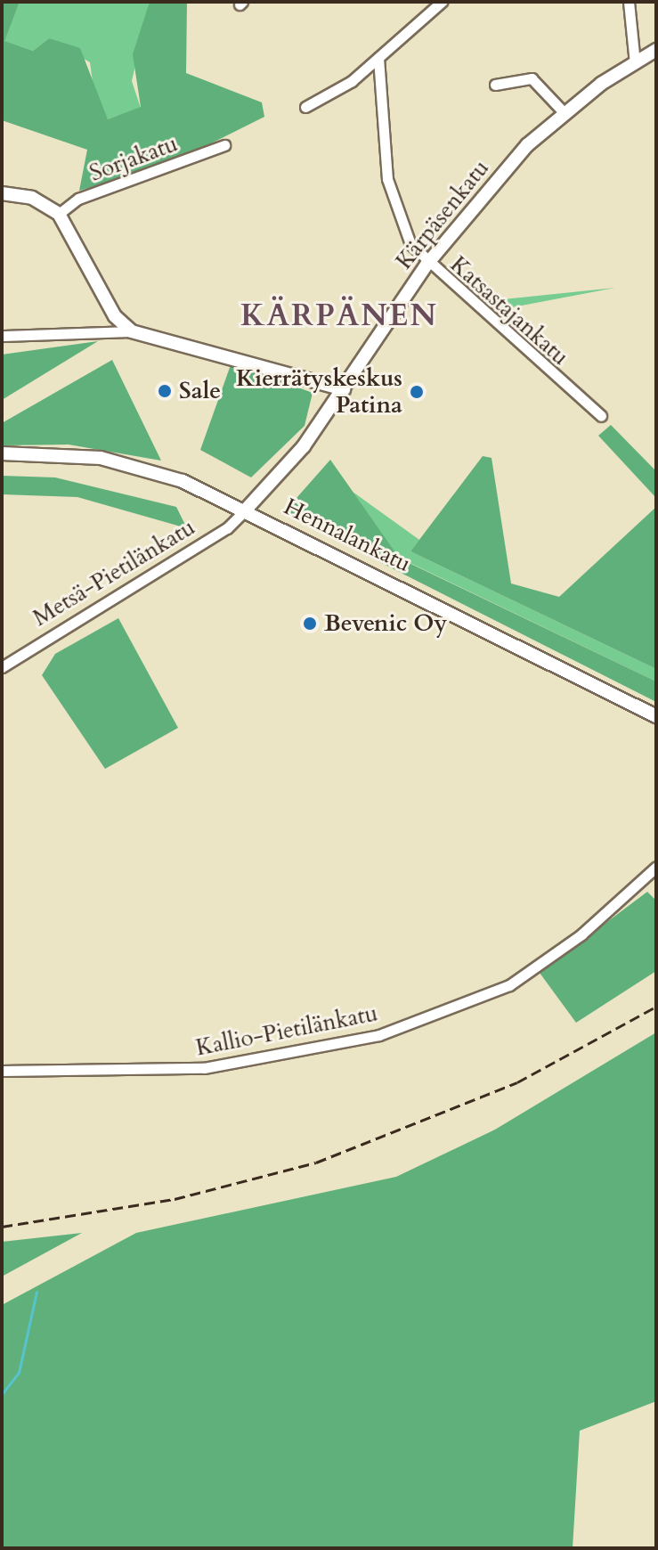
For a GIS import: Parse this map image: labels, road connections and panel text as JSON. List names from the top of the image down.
{
  "streets": {
    "street": [
      "Sorjakatu",
      "Kärpäsenkatu",
      "Katsastajankatu",
      "Hennalankatu",
      "Metsä-Pietilänkatu",
      "Kallio-Pietilänkatu"
    ]
  },
  "crossings": [
    ["Kärpäsenkatu", "Katsastajankatu"],
    ["Kärpäsenkatu", "Hennalankatu"],
    ["Kärpäsenkatu", "Metsä-Pietilänkatu"],
    ["Hennalankatu", "Metsä-Pietilänkatu"]
  ],
  "districts": ["KÄRPÄNEN"],
  "places": ["Sale", "Kierrätyskeskus Patina", "Bevenic Oy"]
}
